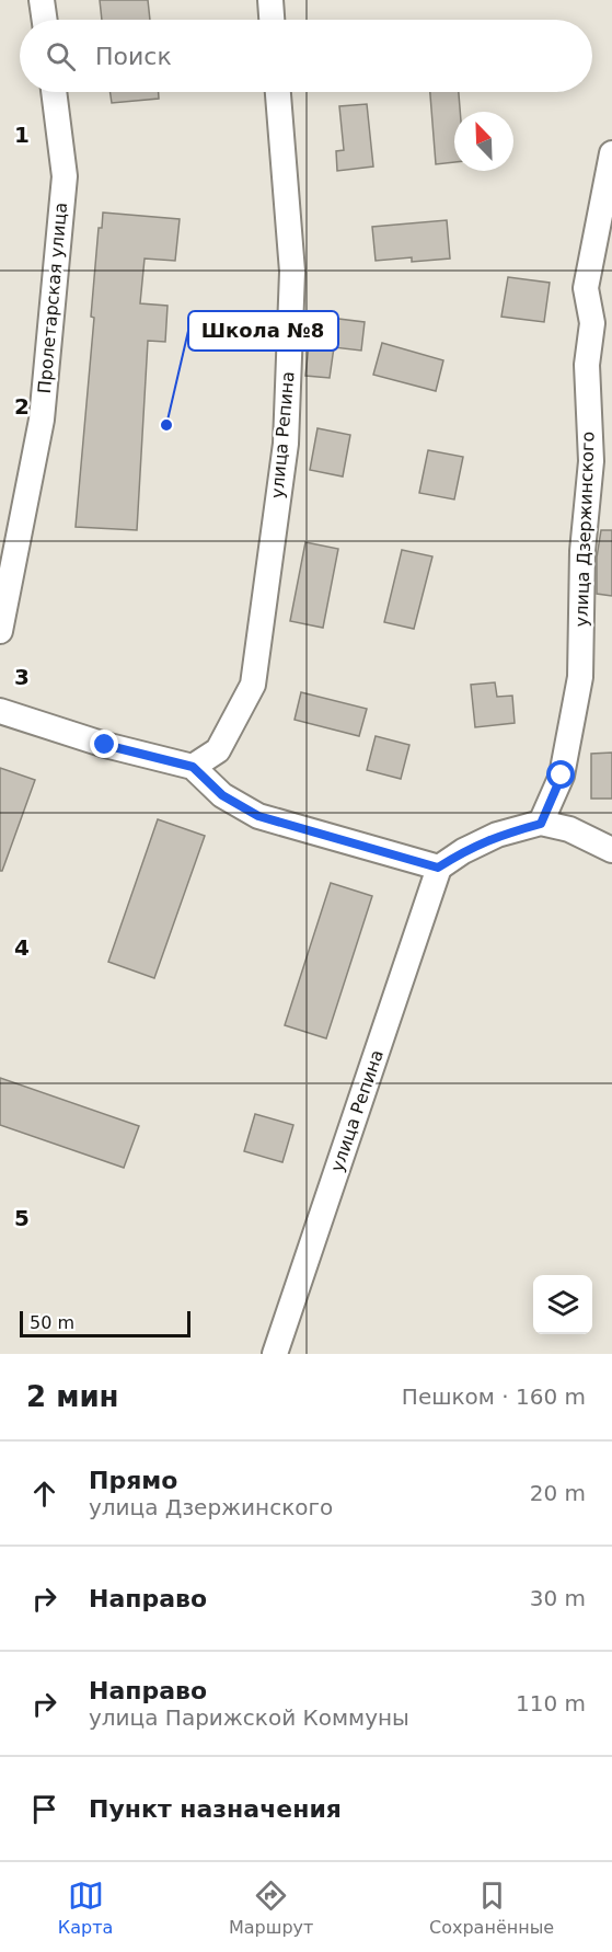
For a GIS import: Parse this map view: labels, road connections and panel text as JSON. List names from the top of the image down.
{
  "streets": {
    "street": ["Пролетарская улица", "улица Репина", "улица Дзержинского"]
  },
  "places": ["Школа №8"],
  "scale_bar": "50 m",
  "north": "top left",
  "page": {
    "search": "Поиск",
    "scale": "50 m",
    "heading": ["2 мин", "Пешком · 160 m"],
    "list": [
      ["Прямо", "улица Дзержинского", "20 m"],
      ["Направо", "30 m"],
      ["Направо", "улица Парижской Коммуны", "110 m"],
      "Пункт назначения"
    ],
    "nav": ["Карта", "Маршрут", "Сохранённые"]
  },
  "grid": {
    "rows": [
      "1",
      "2",
      "3",
      "4",
      "5"
    ]
  }
}
